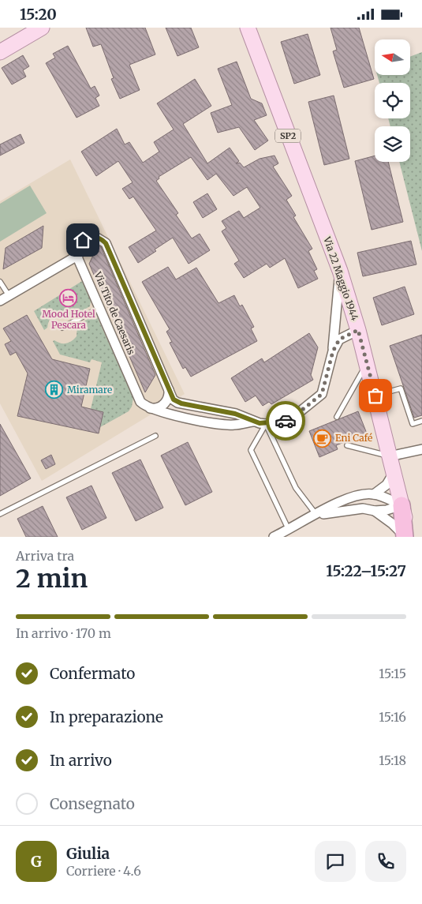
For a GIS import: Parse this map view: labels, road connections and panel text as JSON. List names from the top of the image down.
{
  "streets": {
    "main road": ["SP2", "Via 22 Maggio 1944"],
    "street": ["Via Tito de Caesaris"]
  },
  "places": {
    "hotel": ["Mood Hotel Pescara"],
    "building": ["Miramare"],
    "cafe": ["Eni Café"]
  },
  "north": "left",
  "page": {
    "status": "15:20",
    "heading": ["2 min", "Arriva tra", "15:22–15:27"],
    "panel": ["Giulia", "Corriere · 4.6"],
    "bar": "In arrivo · 170 m",
    "list": [
      ["Confermato", "15:15"],
      ["In preparazione", "15:16"],
      ["In arrivo", "15:18"],
      "Consegnato"
    ],
    "round": "G"
  }
}
